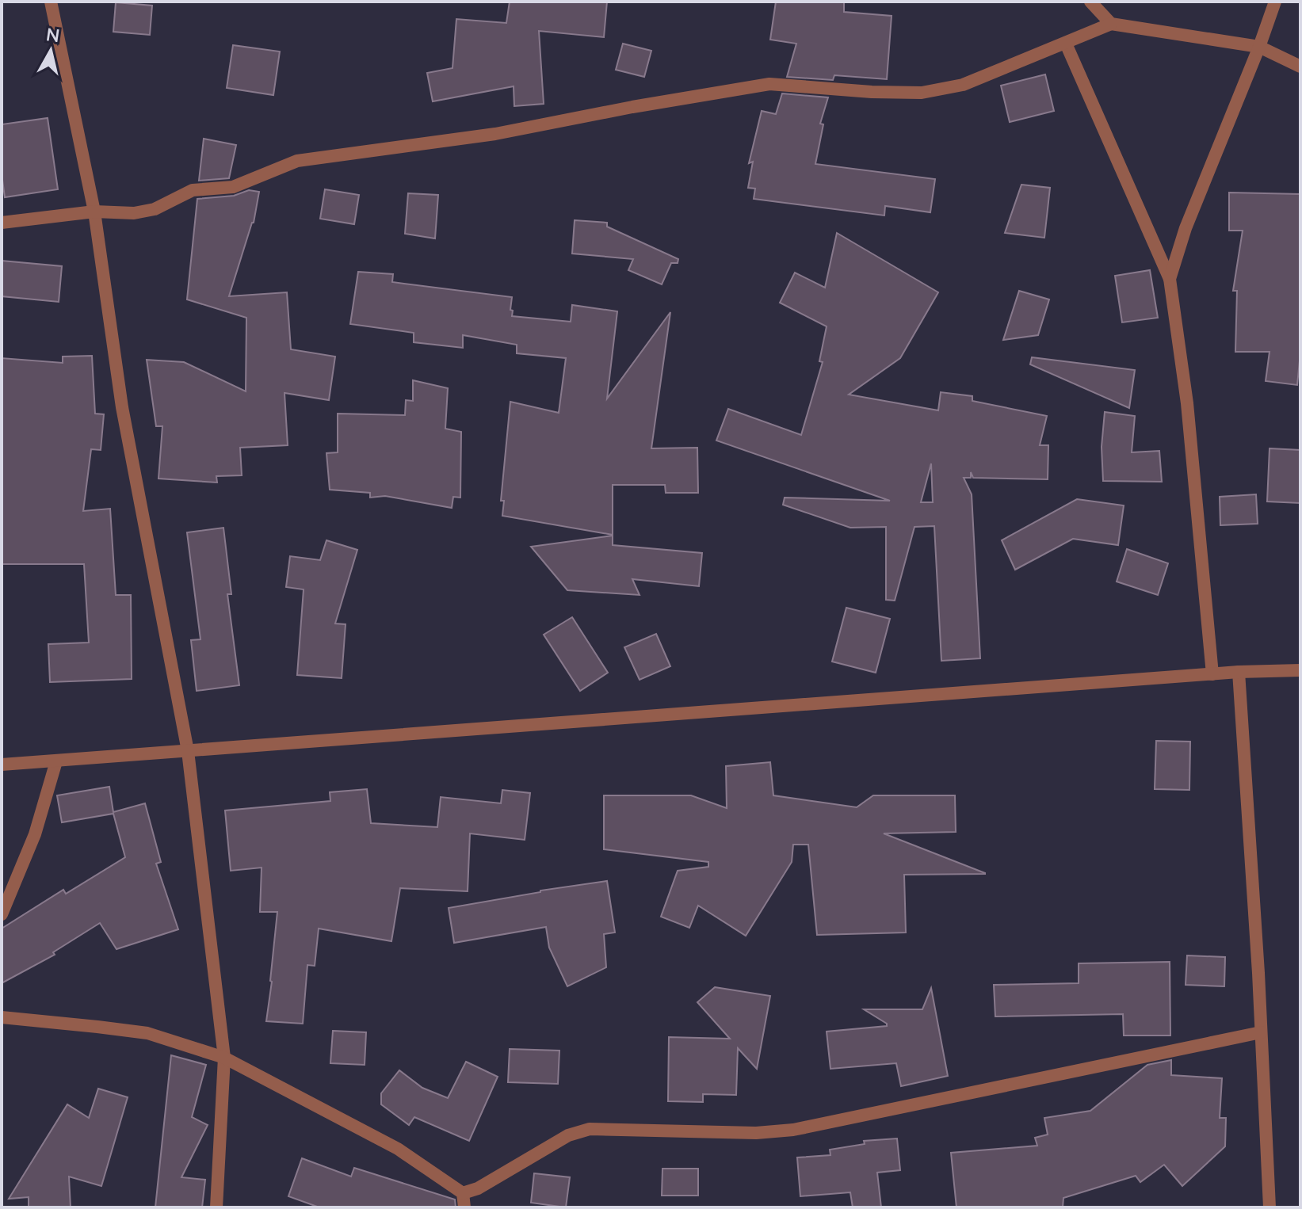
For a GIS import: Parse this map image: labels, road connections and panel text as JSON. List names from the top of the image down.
{
  "north": "top"
}
